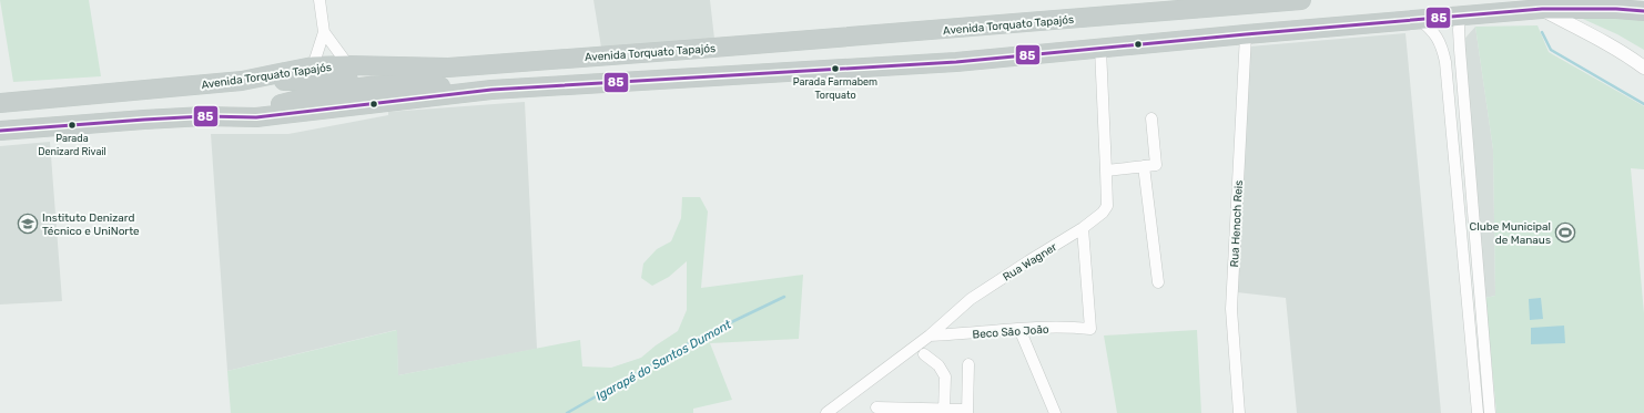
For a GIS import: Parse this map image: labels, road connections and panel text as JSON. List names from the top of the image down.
{
  "streets": {
    "highway": ["Avenida Torquato Tapajós"],
    "street": ["Rua Henoch Reis", "Rua Wagner", "Beco São João"]
  },
  "crossings": [
    ["Rua Wagner", "Beco São João"]
  ],
  "water": ["Igarapé do Santos Dumont"],
  "places": {
    "other": ["Parada Farmabem Torquato", "Parada Denizard Rivail"],
    "school or university": ["Instituto Denizard Técnico e UniNorte"],
    "sports": ["Clube Municipal de Manaus"]
  },
  "lines": ["transit line 85"]
}
